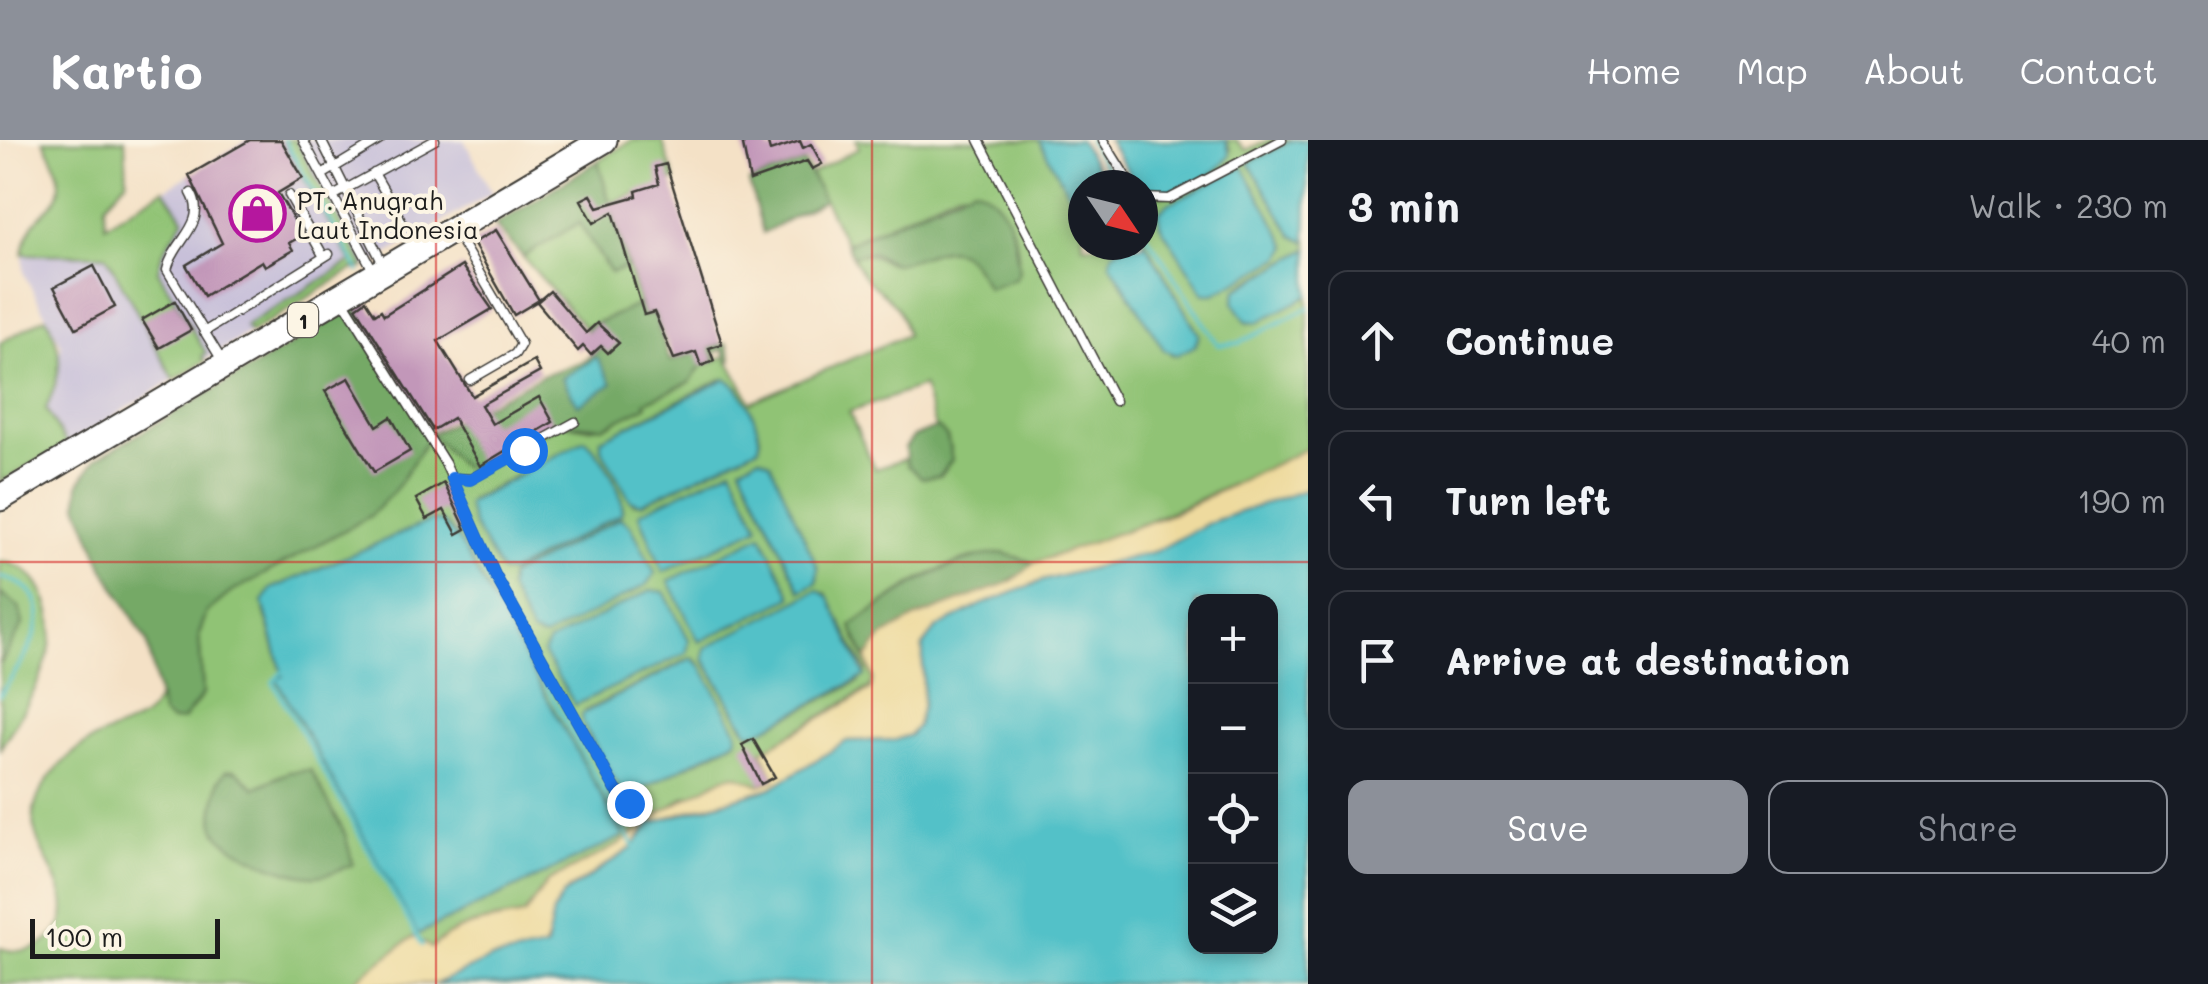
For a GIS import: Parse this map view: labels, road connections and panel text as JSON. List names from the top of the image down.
{
  "streets": {
    "highway": ["1"]
  },
  "places": {
    "shop": ["PT. Anugrah Laut Indonesia"]
  },
  "scale_bar": "100 m",
  "north": "bottom right",
  "page": {
    "header": "Kartio",
    "nav": [
      "Home",
      "Map",
      "About",
      "Contact"
    ],
    "heading": ["3 min", "Walk · 230 m"],
    "list": [
      ["Continue", "40 m"],
      ["Turn left", "190 m"],
      "Arrive at destination"
    ],
    "map_buttons": ["+", "−"],
    "buttons": ["Save", "Share"],
    "scale": "100 m"
  }
}
